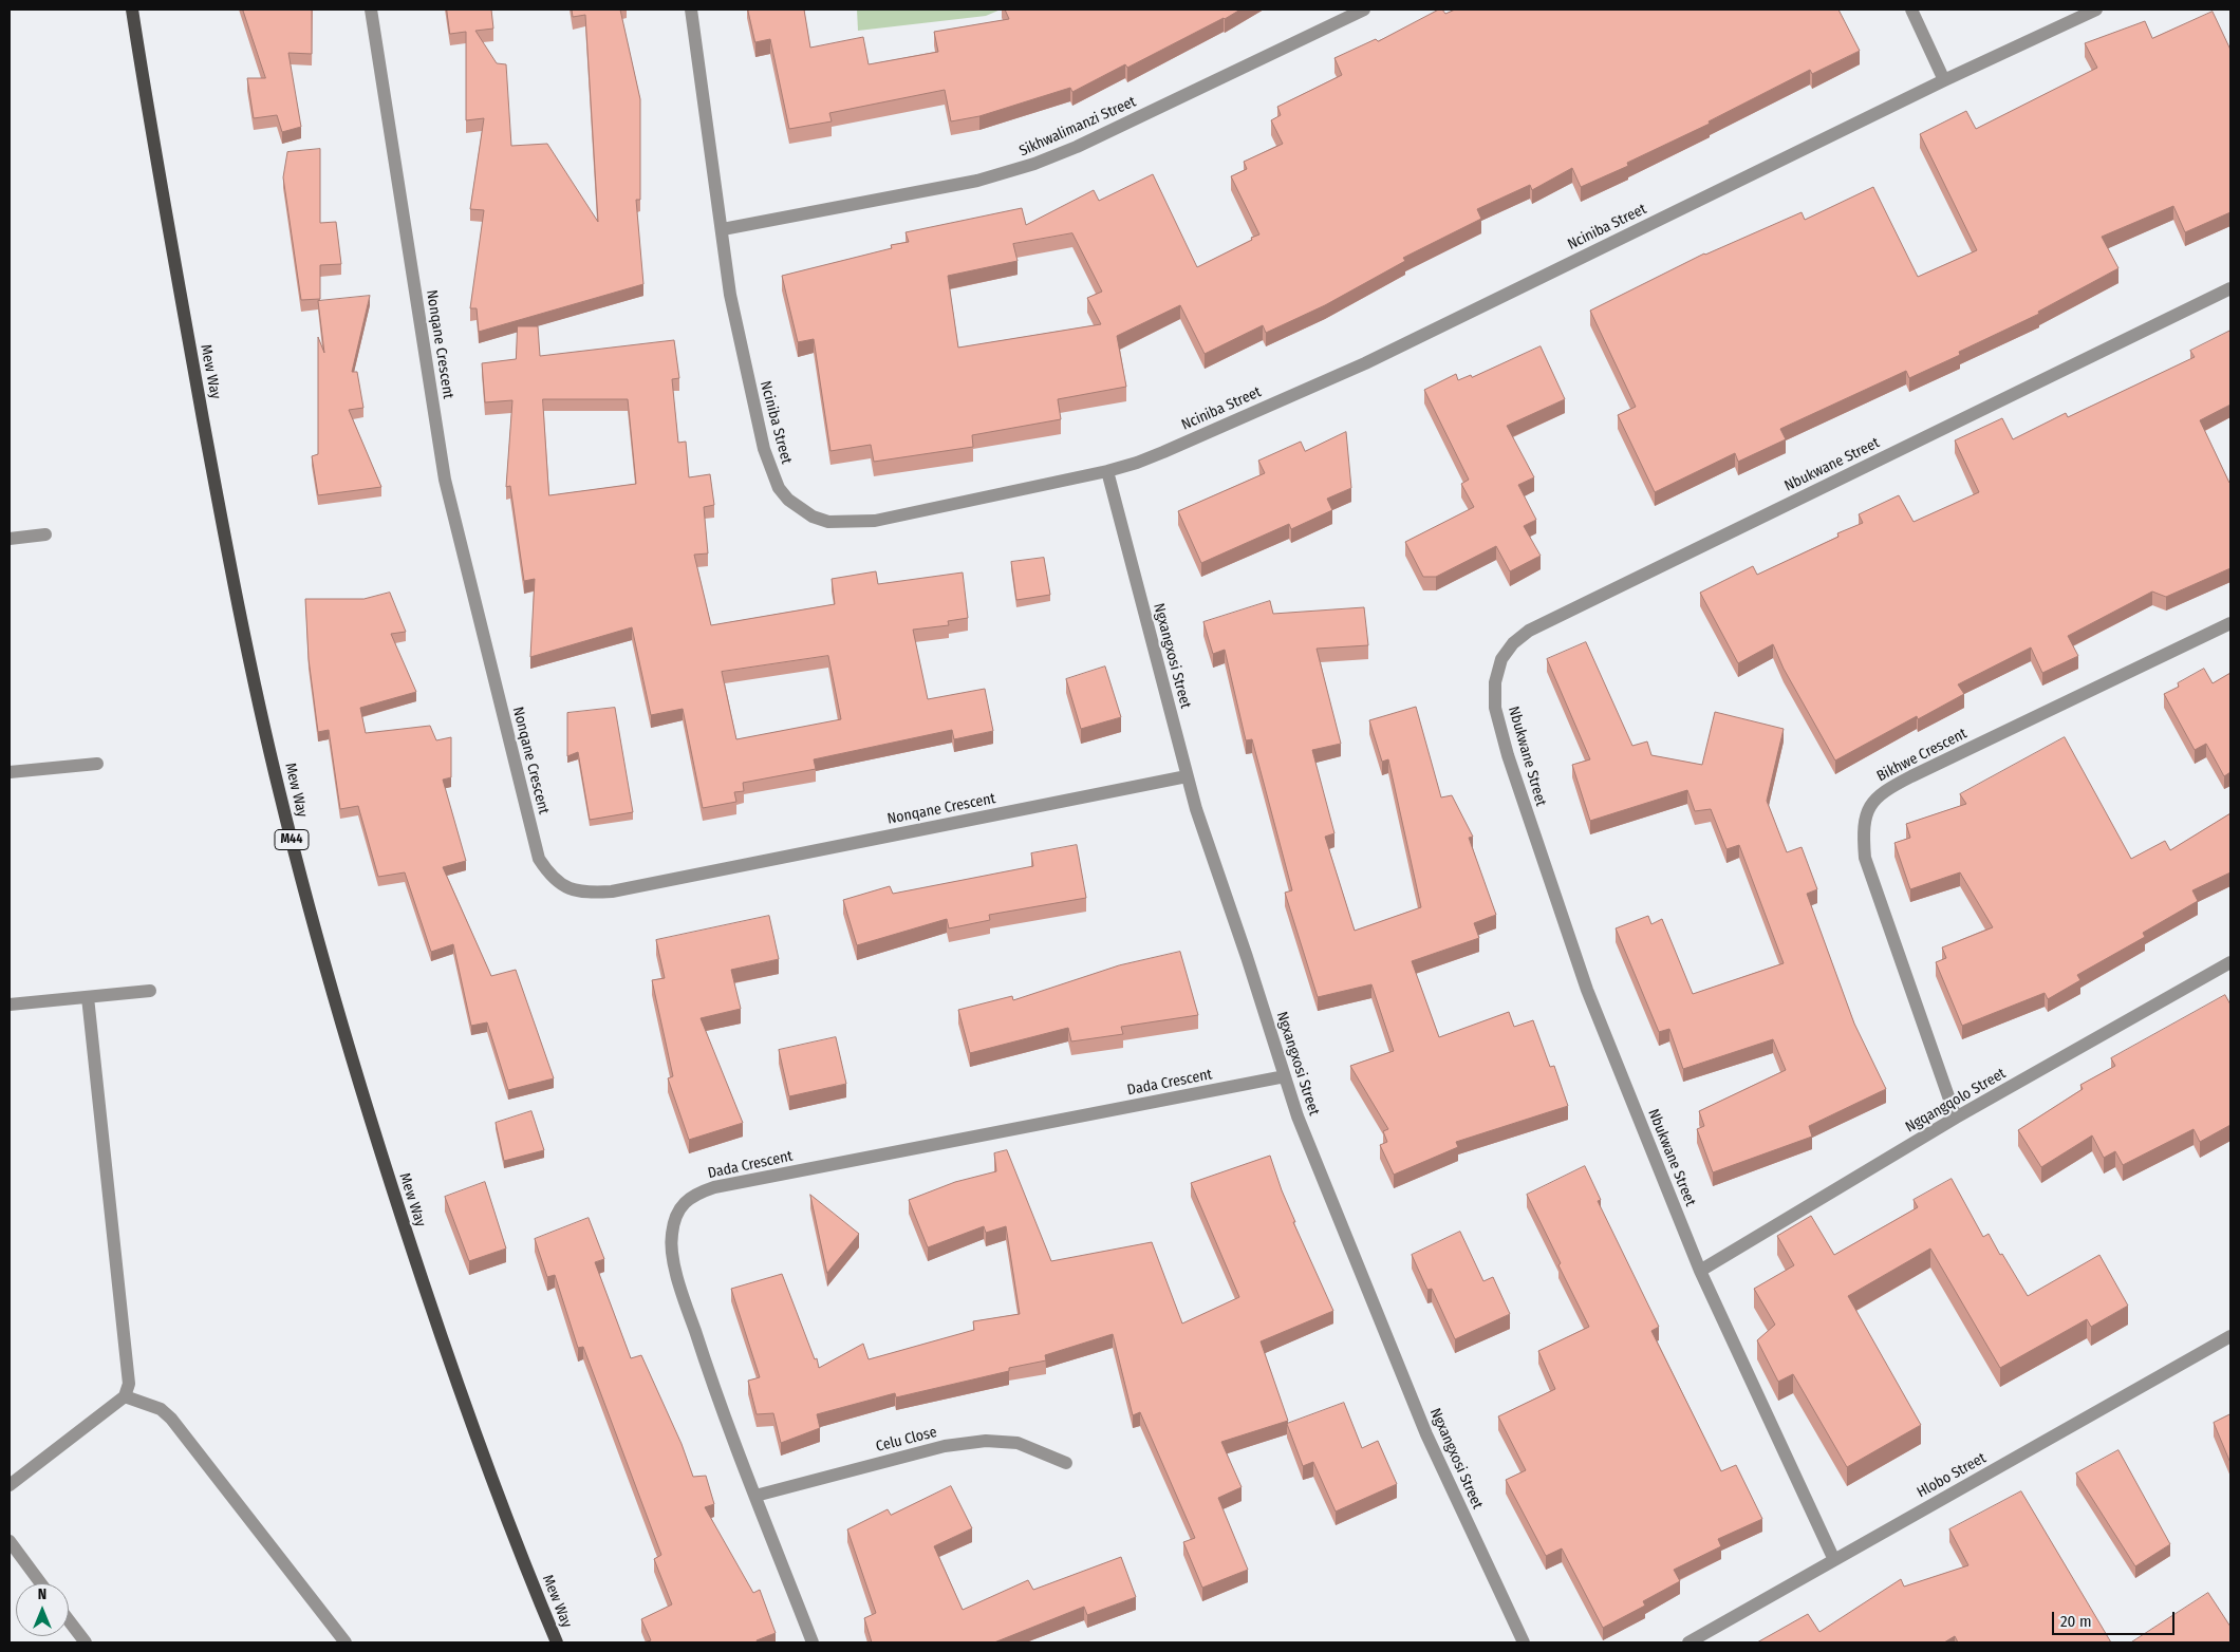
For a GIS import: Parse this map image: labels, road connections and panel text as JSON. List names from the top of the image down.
{
  "streets": {
    "main road": ["Mew Way", "M44"],
    "street": [
      "Sikhwalimanzi Street",
      "Nciniba Street",
      "Nonqane Crescent",
      "Nbukwane Street",
      "Ngxangxosi Street",
      "Bikhwe Crescent",
      "Dada Crescent",
      "Ngqangqolo Street",
      "Celu Close",
      "Hlobo Street"
    ]
  },
  "crossings": [
    ["Sikhwalimanzi Street", "Nciniba Street"],
    ["Nciniba Street", "Ngxangxosi Street"],
    ["Nonqane Crescent", "Ngxangxosi Street"],
    ["Nbukwane Street", "Ngqangqolo Street"],
    ["Nbukwane Street", "Hlobo Street"],
    ["Ngxangxosi Street", "Dada Crescent"],
    ["Bikhwe Crescent", "Ngqangqolo Street"],
    ["Dada Crescent", "Celu Close"]
  ],
  "scale_bar": "20 m",
  "north": "top"
}
